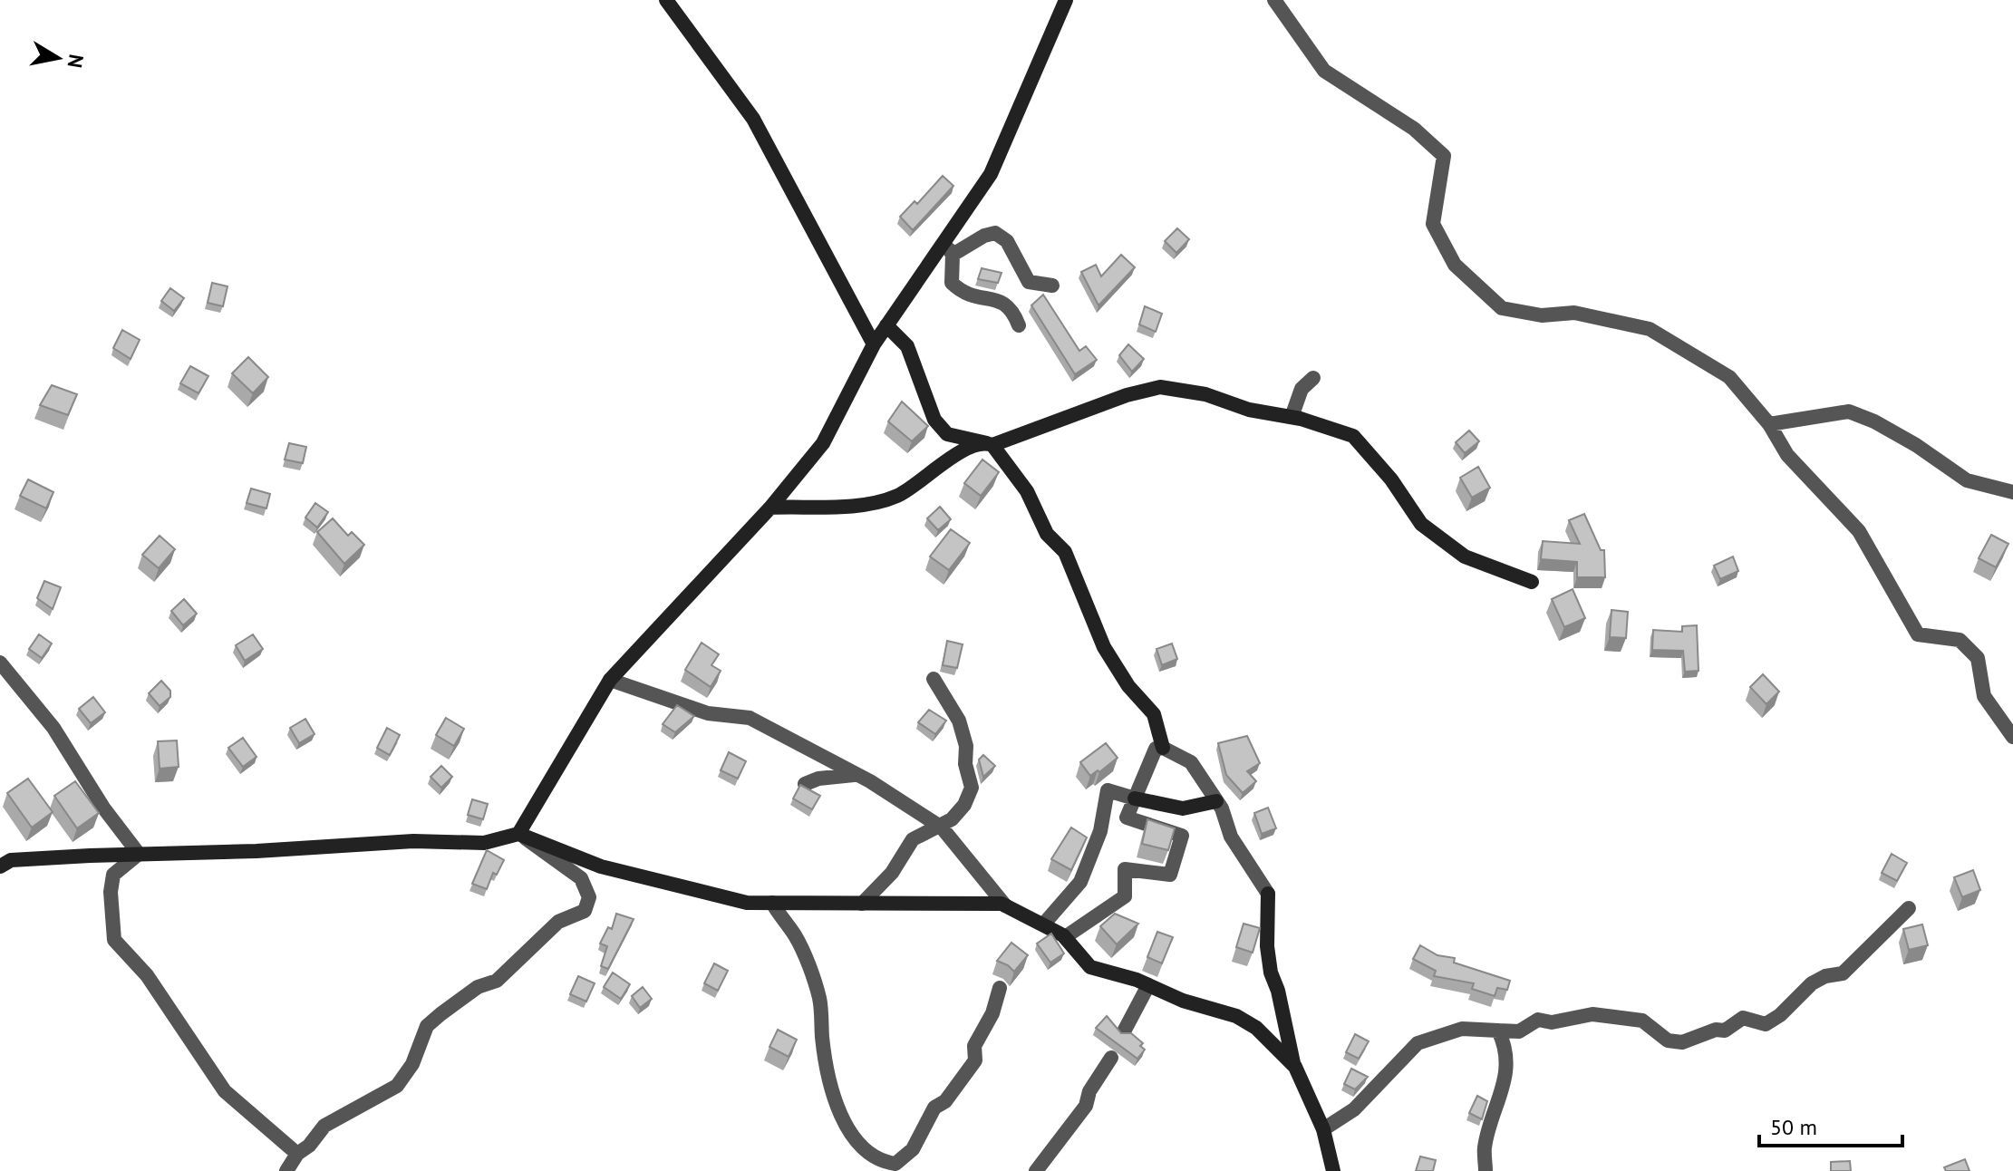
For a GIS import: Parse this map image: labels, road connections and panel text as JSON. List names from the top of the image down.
{
  "scale_bar": "50 m",
  "north": "right"
}
